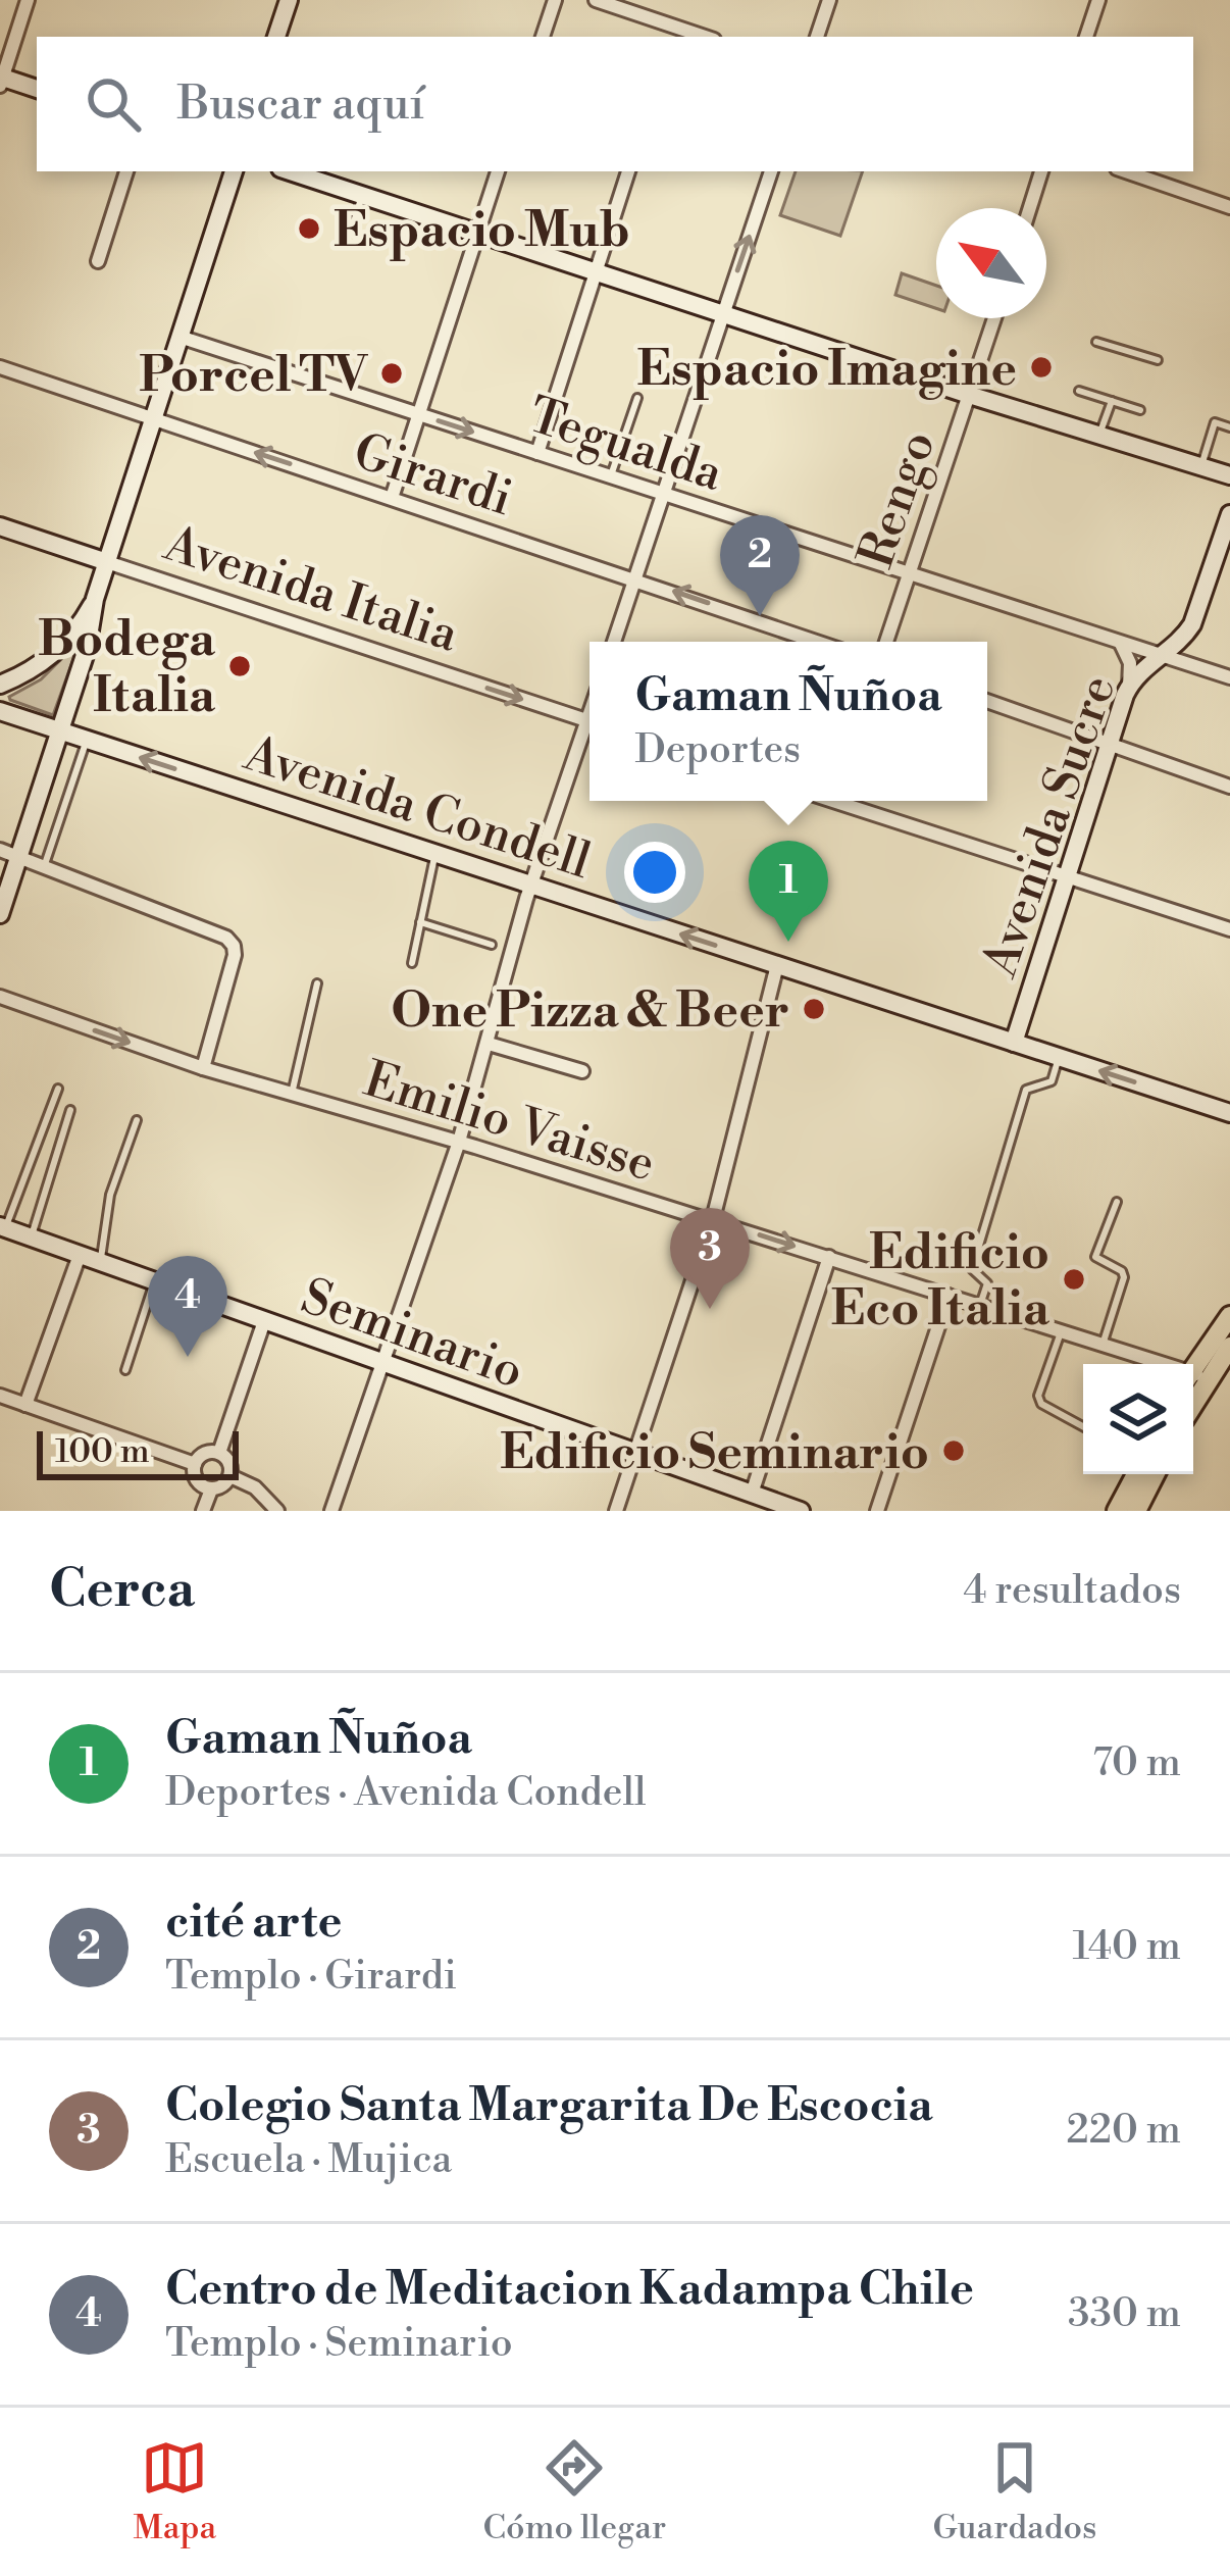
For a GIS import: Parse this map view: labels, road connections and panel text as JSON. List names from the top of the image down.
{
  "streets": {
    "street": [
      "Tegualda",
      "Girardi",
      "Rengo",
      "Avenida Italia",
      "Avenida Condell",
      "Avenida Sucre",
      "Emilio Vaisse",
      "Seminario"
    ]
  },
  "crossings": [
    ["Tegualda", "Rengo"],
    ["Tegualda", "Avenida Sucre"],
    ["Avenida Condell", "Avenida Sucre"]
  ],
  "one_way": ["Girardi", "Avenida Italia", "Avenida Condell"],
  "places": [
    "Espacio Mub",
    "Espacio Imagine",
    "Porcel TV",
    "Bodega Italia",
    "One Pizza & Beer",
    "Edificio Eco Italia",
    "Edificio Seminario"
  ],
  "scale_bar": "100 m",
  "north": "top left",
  "page": {
    "search": "Buscar aquí",
    "pins": [
      "2",
      "1",
      "3",
      "4"
    ],
    "popup": ["Gaman Ñuñoa", "Deportes"],
    "scale": "100 m",
    "heading": ["Cerca", "4 resultados"],
    "list": [
      {
        "mark": "1",
        "name": "Gaman Ñuñoa",
        "note": "Deportes · Avenida Condell",
        "value": "70 m"
      },
      {
        "mark": "2",
        "name": "cité arte",
        "note": "Templo · Girardi",
        "value": "140 m"
      },
      {
        "mark": "3",
        "name": "Colegio Santa Margarita De Escocia",
        "note": "Escuela · Mujica",
        "value": "220 m"
      },
      {
        "mark": "4",
        "name": "Centro de Meditacion Kadampa Chile",
        "note": "Templo · Seminario",
        "value": "330 m"
      }
    ],
    "nav": ["Mapa", "Cómo llegar", "Guardados"]
  }
}
